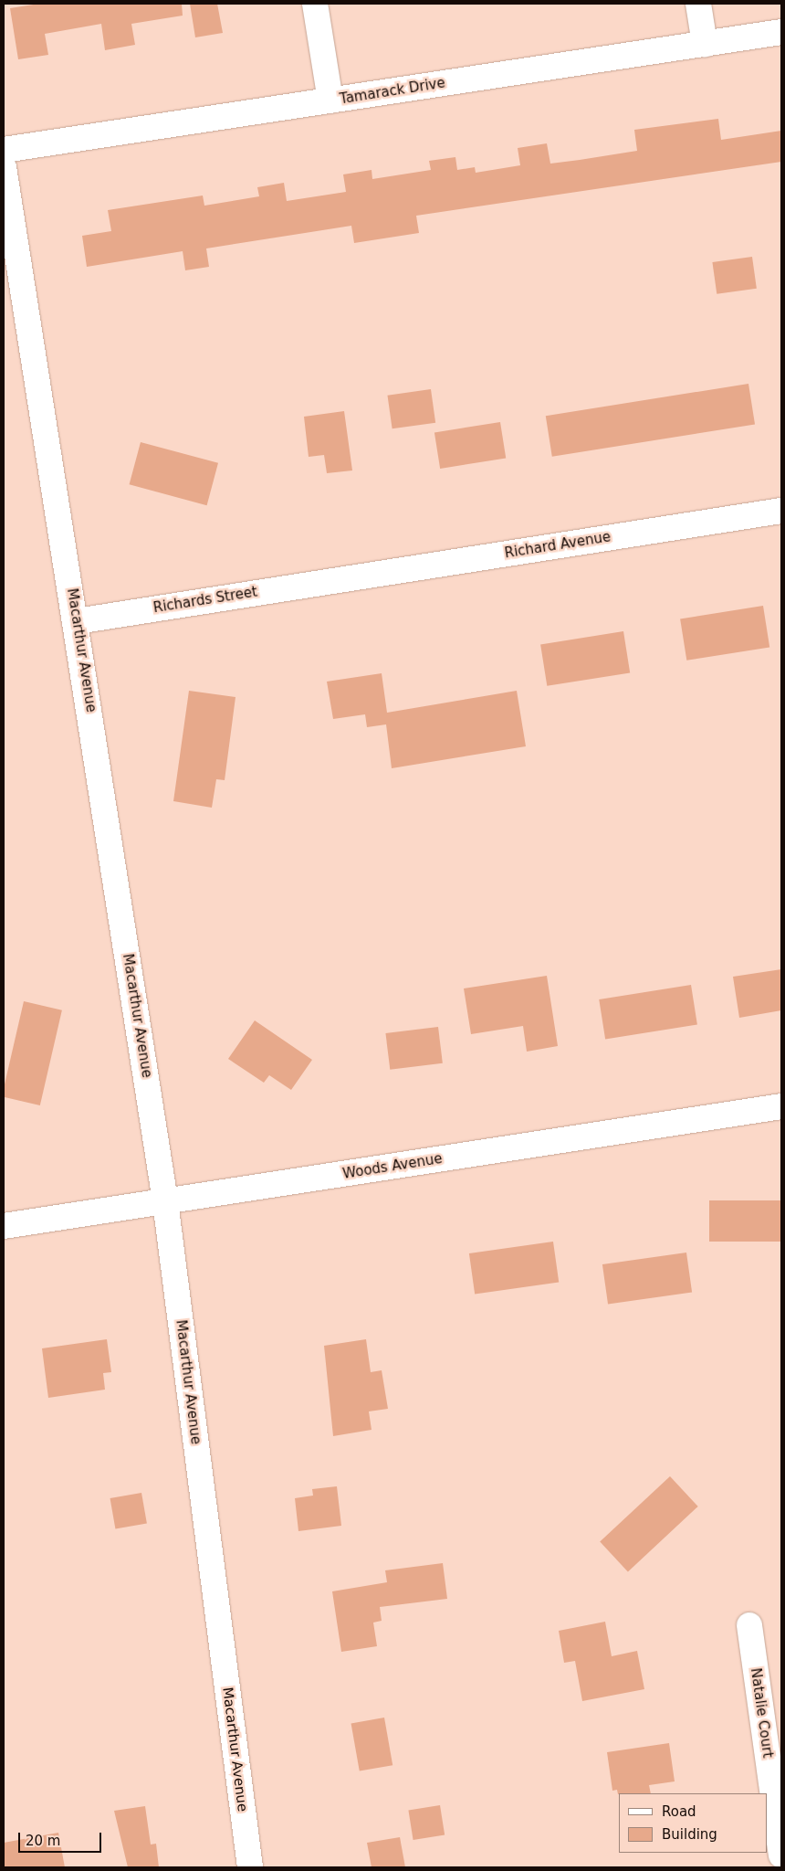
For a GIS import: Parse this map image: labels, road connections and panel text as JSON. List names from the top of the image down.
{
  "streets": {
    "street": [
      "Tamarack Drive",
      "Richard Avenue",
      "Richards Street",
      "Macarthur Avenue",
      "Woods Avenue",
      "Natalie Court"
    ]
  },
  "crossings": [
    ["Richard Avenue", "Richards Street"],
    ["Richards Street", "Macarthur Avenue"],
    ["Macarthur Avenue", "Woods Avenue"]
  ],
  "legend": ["Road", "Building"],
  "scale_bar": "20 m"
}
